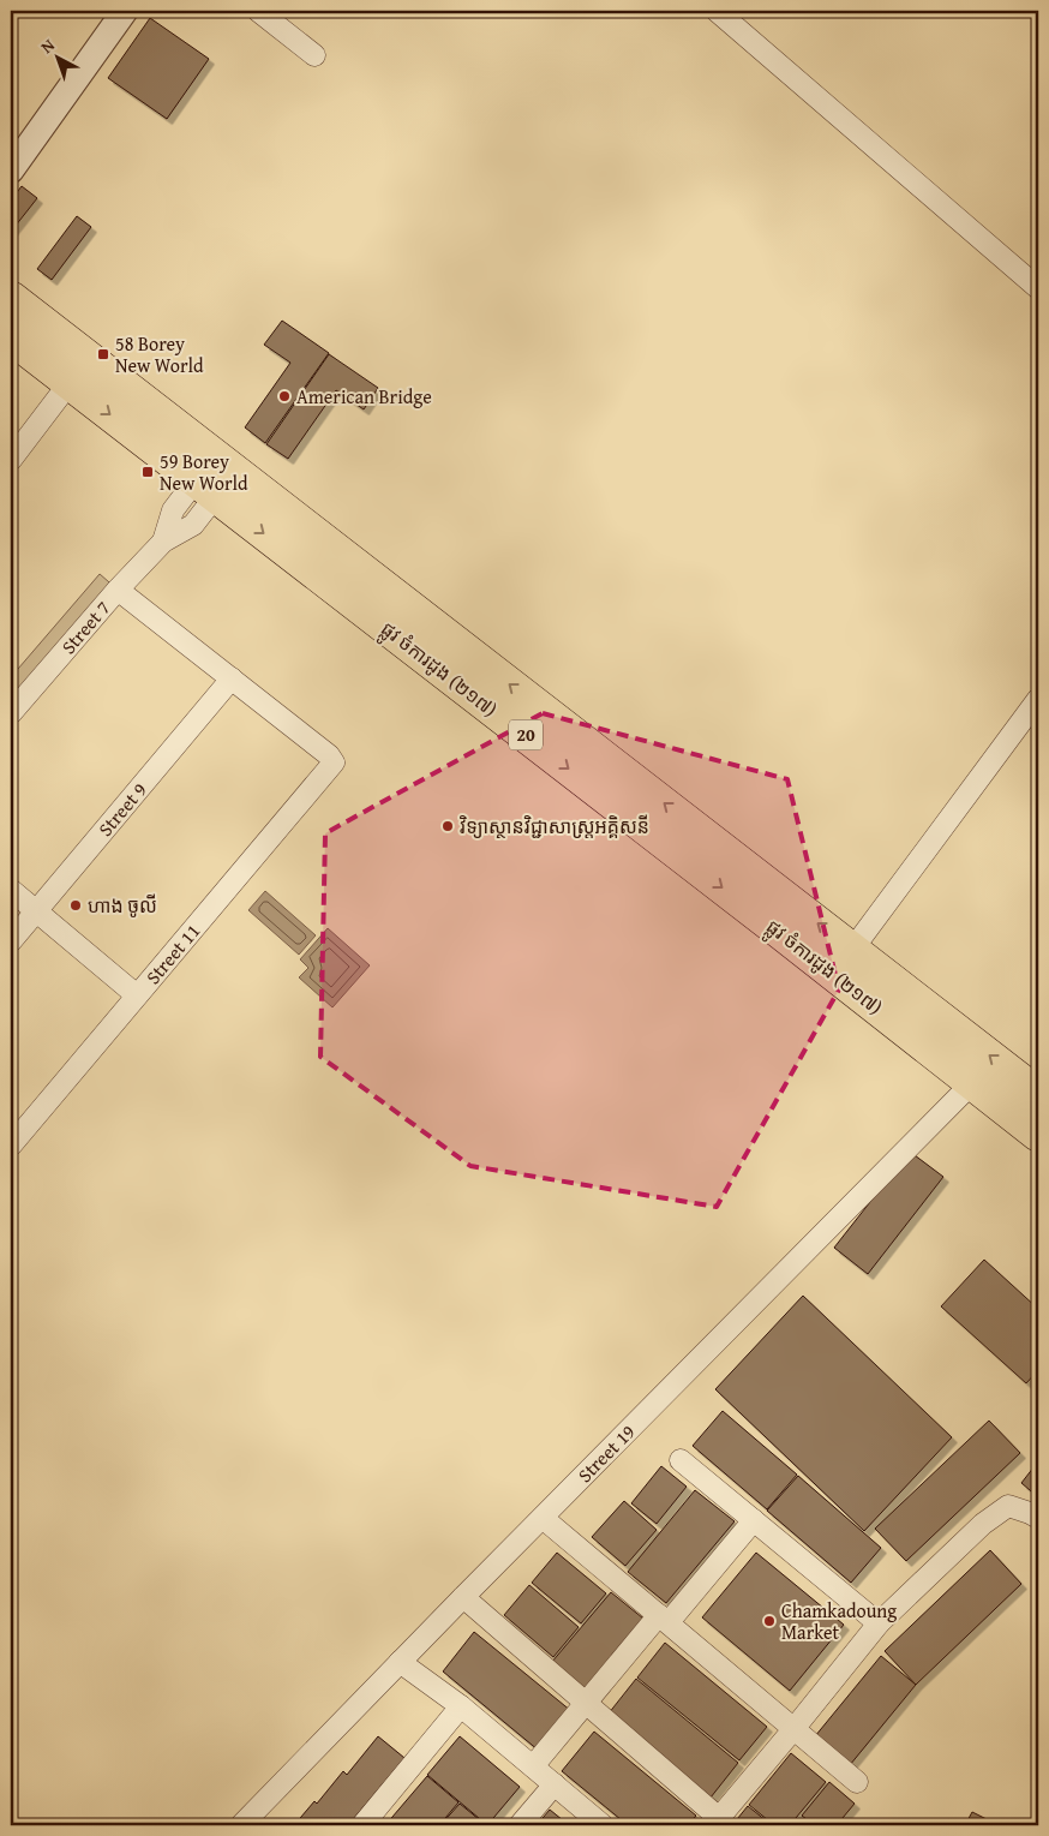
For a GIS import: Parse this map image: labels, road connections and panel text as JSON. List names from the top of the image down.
{
  "streets": {
    "main road": ["ផ្លូវ ចំការដូង (២១៧)", "20"],
    "street": [
      "Street 7",
      "Street 9",
      "Street 11",
      "Street 19"
    ]
  },
  "crossings": [
    ["Street 7", "ផ្លូវ ចំការដូង (២១៧)"],
    ["ផ្លូវ ចំការដូង (២១៧)", "Street 19"],
    ["Street 9", "Street 11"]
  ],
  "places": {
    "transit": ["58 Borey New World", "59 Borey New World"],
    "other": [
      "American Bridge",
      "វិទ្យាស្ថានវិជ្ជាសាស្រ្តអគ្គិសនី",
      "ហាង ចូលី",
      "Chamkadoung Market"
    ]
  },
  "north": "top left"
}
